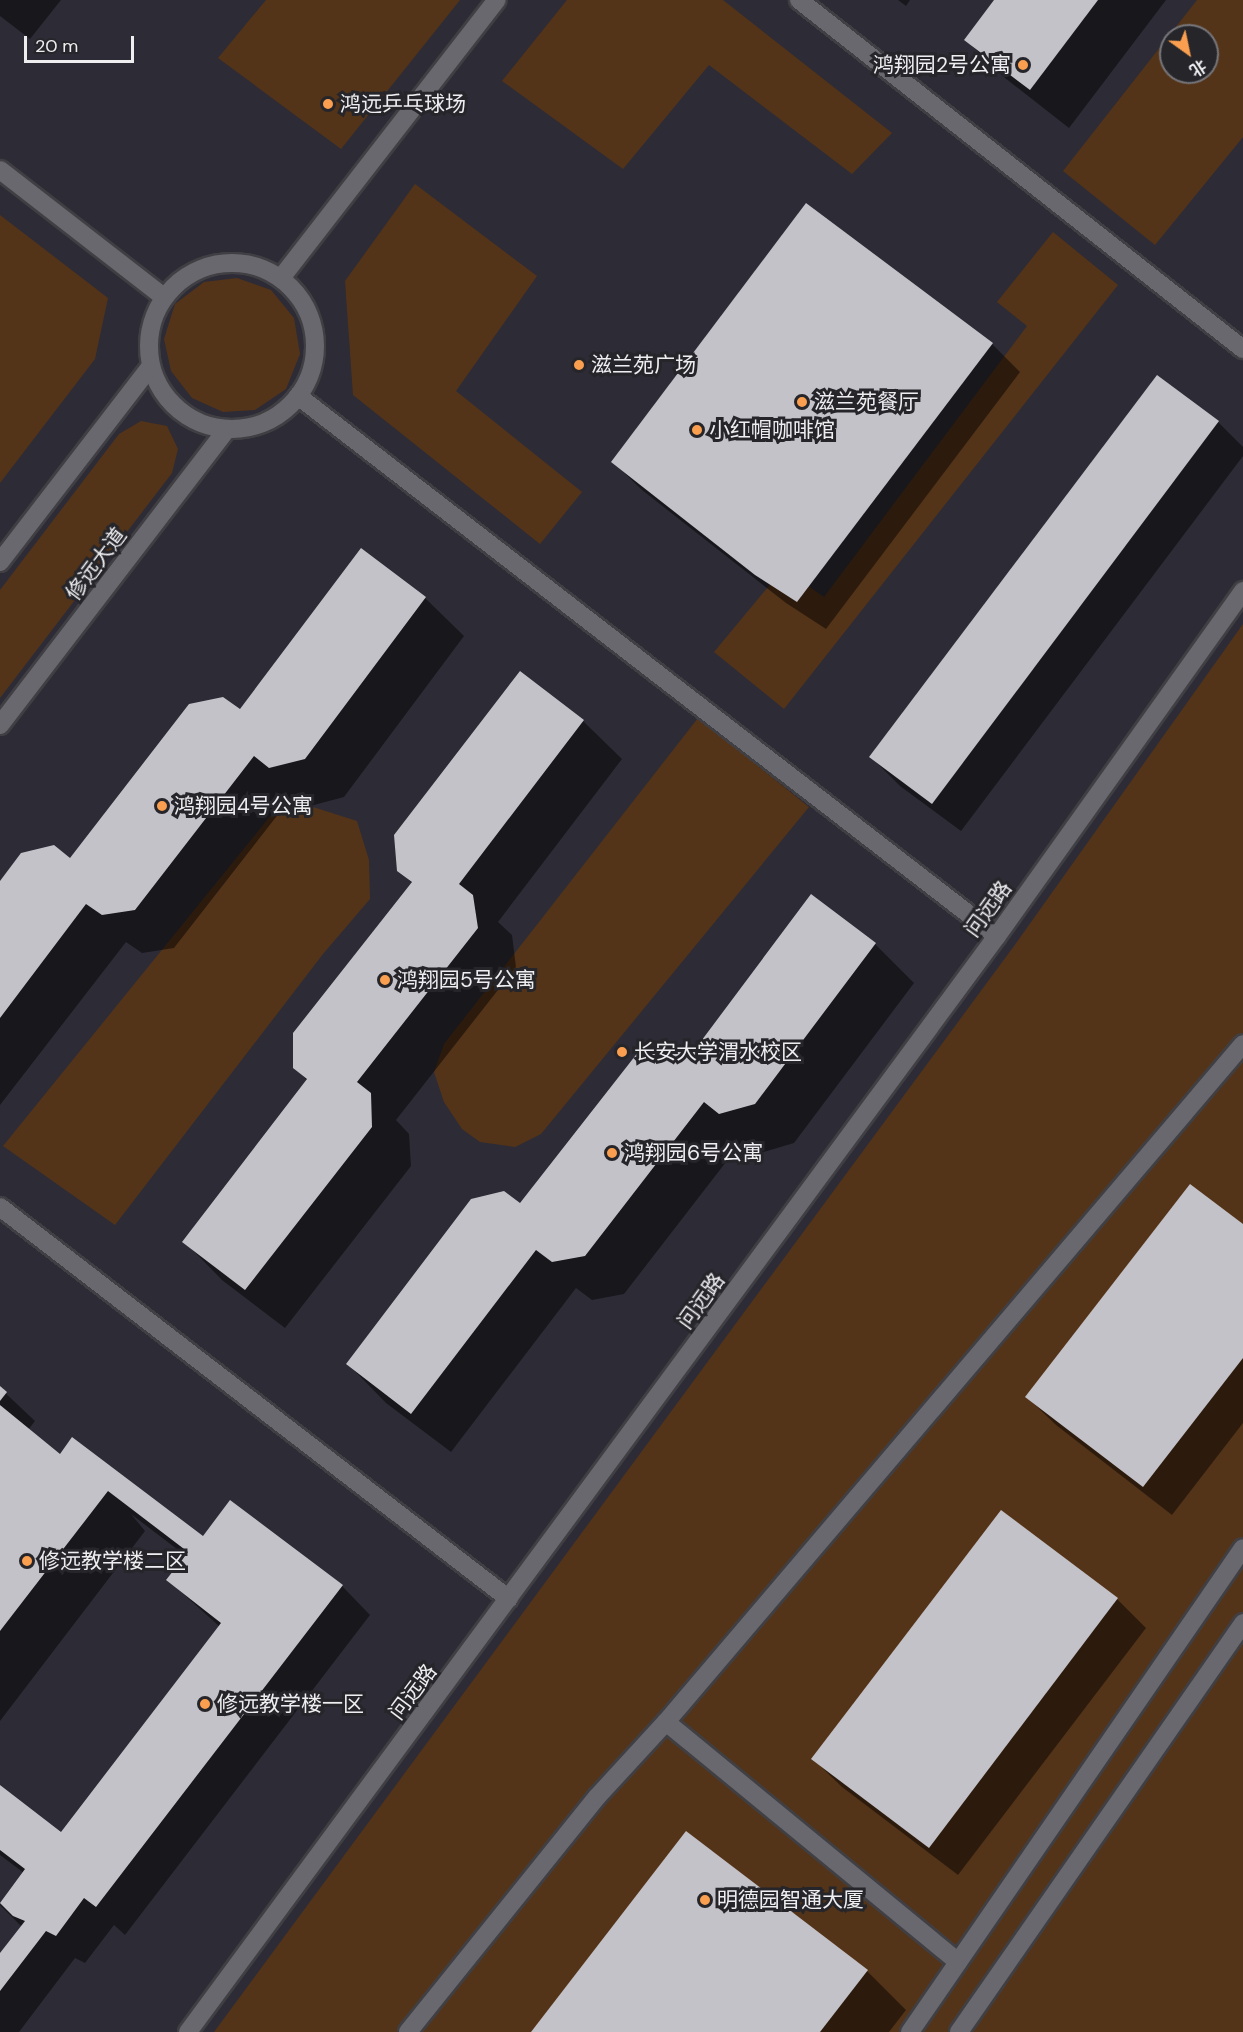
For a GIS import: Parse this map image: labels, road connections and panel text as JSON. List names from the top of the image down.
{
  "streets": {
    "street": ["修远大道", "问远路"]
  },
  "places": [
    "鸿翔园2号公寓",
    "鸿远乒乓球场",
    "滋兰苑广场",
    "滋兰苑餐厅",
    "小红帽咖啡馆",
    "鸿翔园4号公寓",
    "鸿翔园5号公寓",
    "长安大学渭水校区",
    "鸿翔园6号公寓",
    "修远教学楼二区",
    "修远教学楼一区",
    "明德园智通大厦"
  ],
  "scale_bar": "20 m",
  "north": "bottom right"
}
